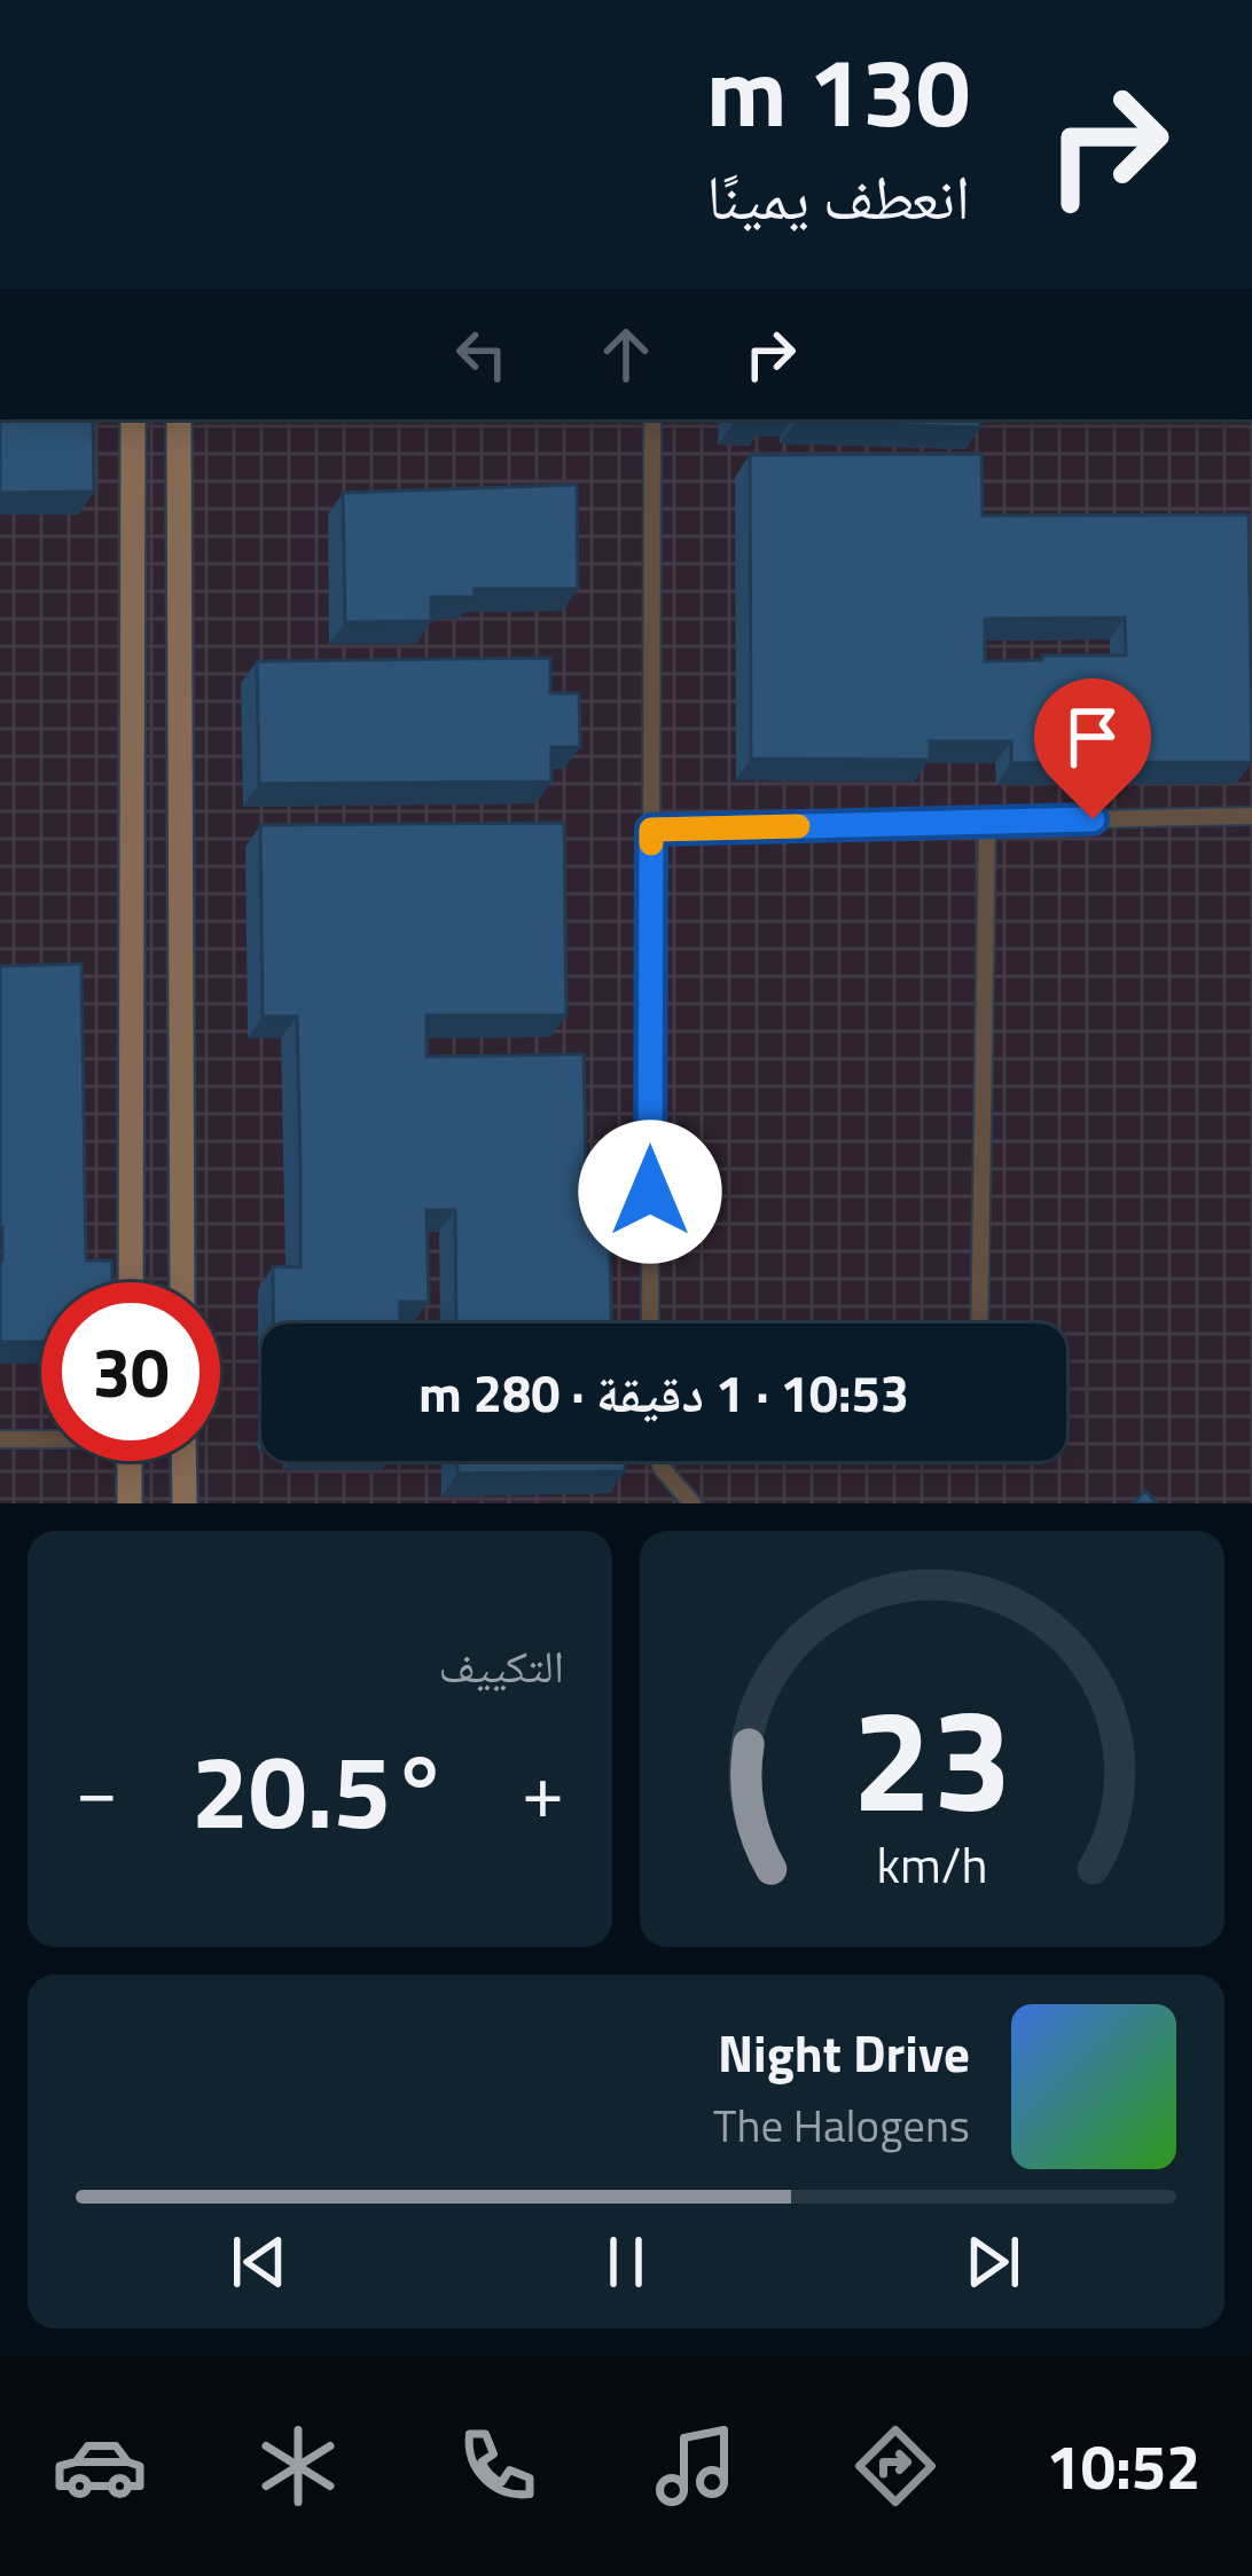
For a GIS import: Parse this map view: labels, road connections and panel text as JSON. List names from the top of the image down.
{
  "page": {
    "turn": ["130 m", "انعطف يمينًا"],
    "limit": "30",
    "trip": "10:53 · 1 دقيقة · 280 m",
    "tile": "التكييف",
    "heat": ["−", "20.5°", "+"],
    "song": ["Night Drive", "The Halogens"],
    "tabs": "10:52",
    "gauge": ["23", "km/h"]
  }
}
